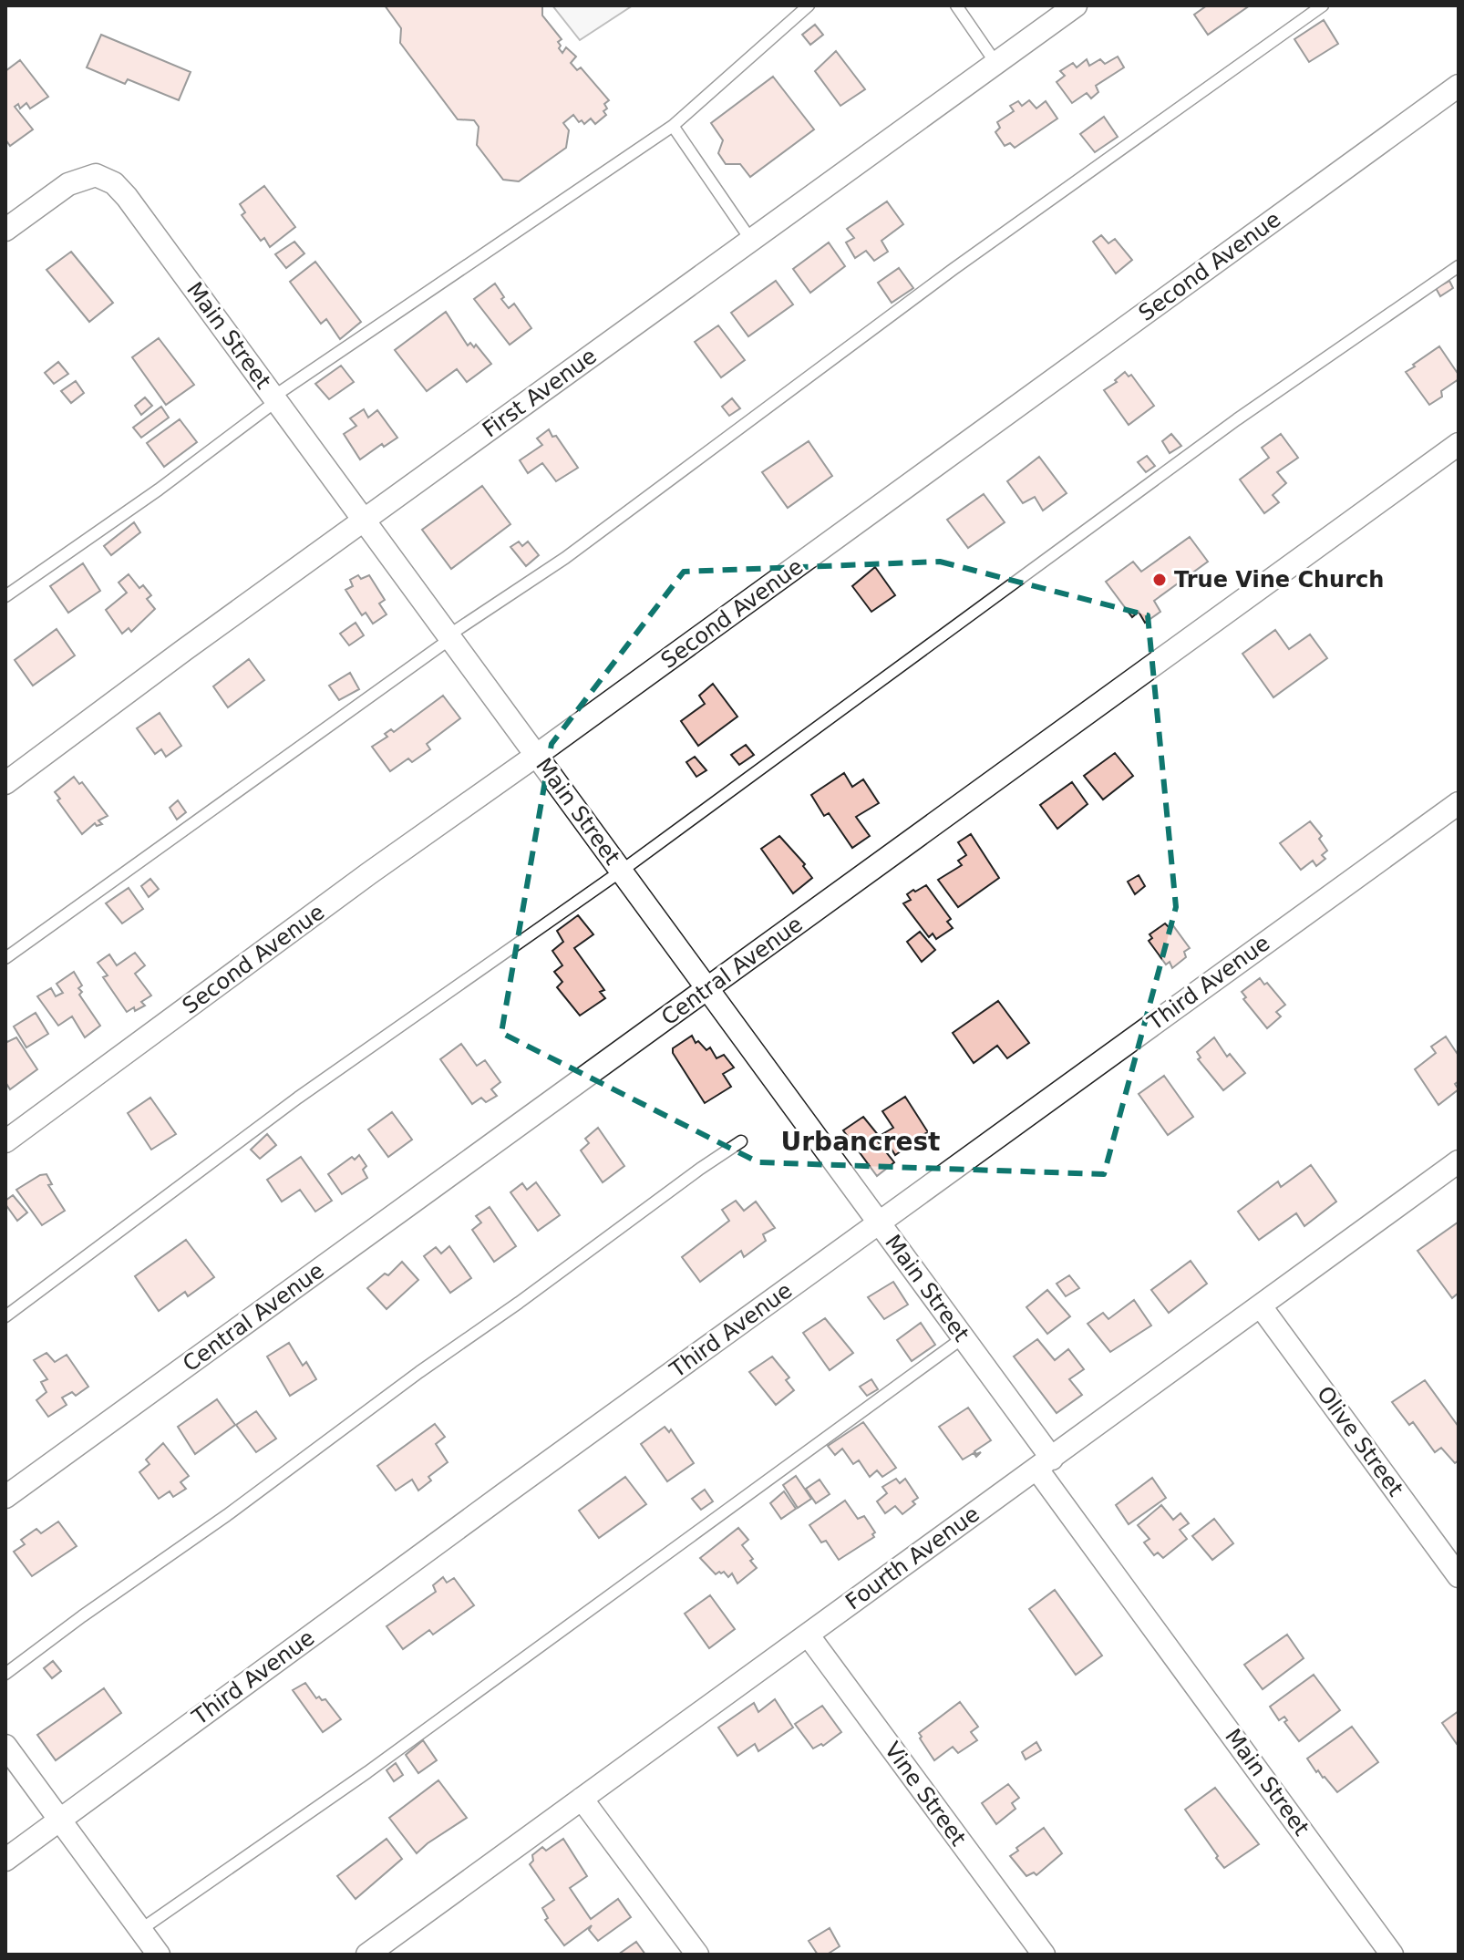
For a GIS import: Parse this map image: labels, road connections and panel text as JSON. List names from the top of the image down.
{
  "streets": {
    "street": [
      "Second Avenue",
      "Main Street",
      "First Avenue",
      "Central Avenue",
      "Third Avenue",
      "Olive Street",
      "Fourth Avenue",
      "Vine Street"
    ]
  },
  "crossings": [
    ["Second Avenue", "Main Street"],
    ["Main Street", "First Avenue"],
    ["Main Street", "Central Avenue"],
    ["Main Street", "Third Avenue"],
    ["Main Street", "Fourth Avenue"],
    ["Olive Street", "Fourth Avenue"],
    ["Fourth Avenue", "Vine Street"]
  ],
  "districts": ["Urbancrest"],
  "places": ["True Vine Church"]
}
